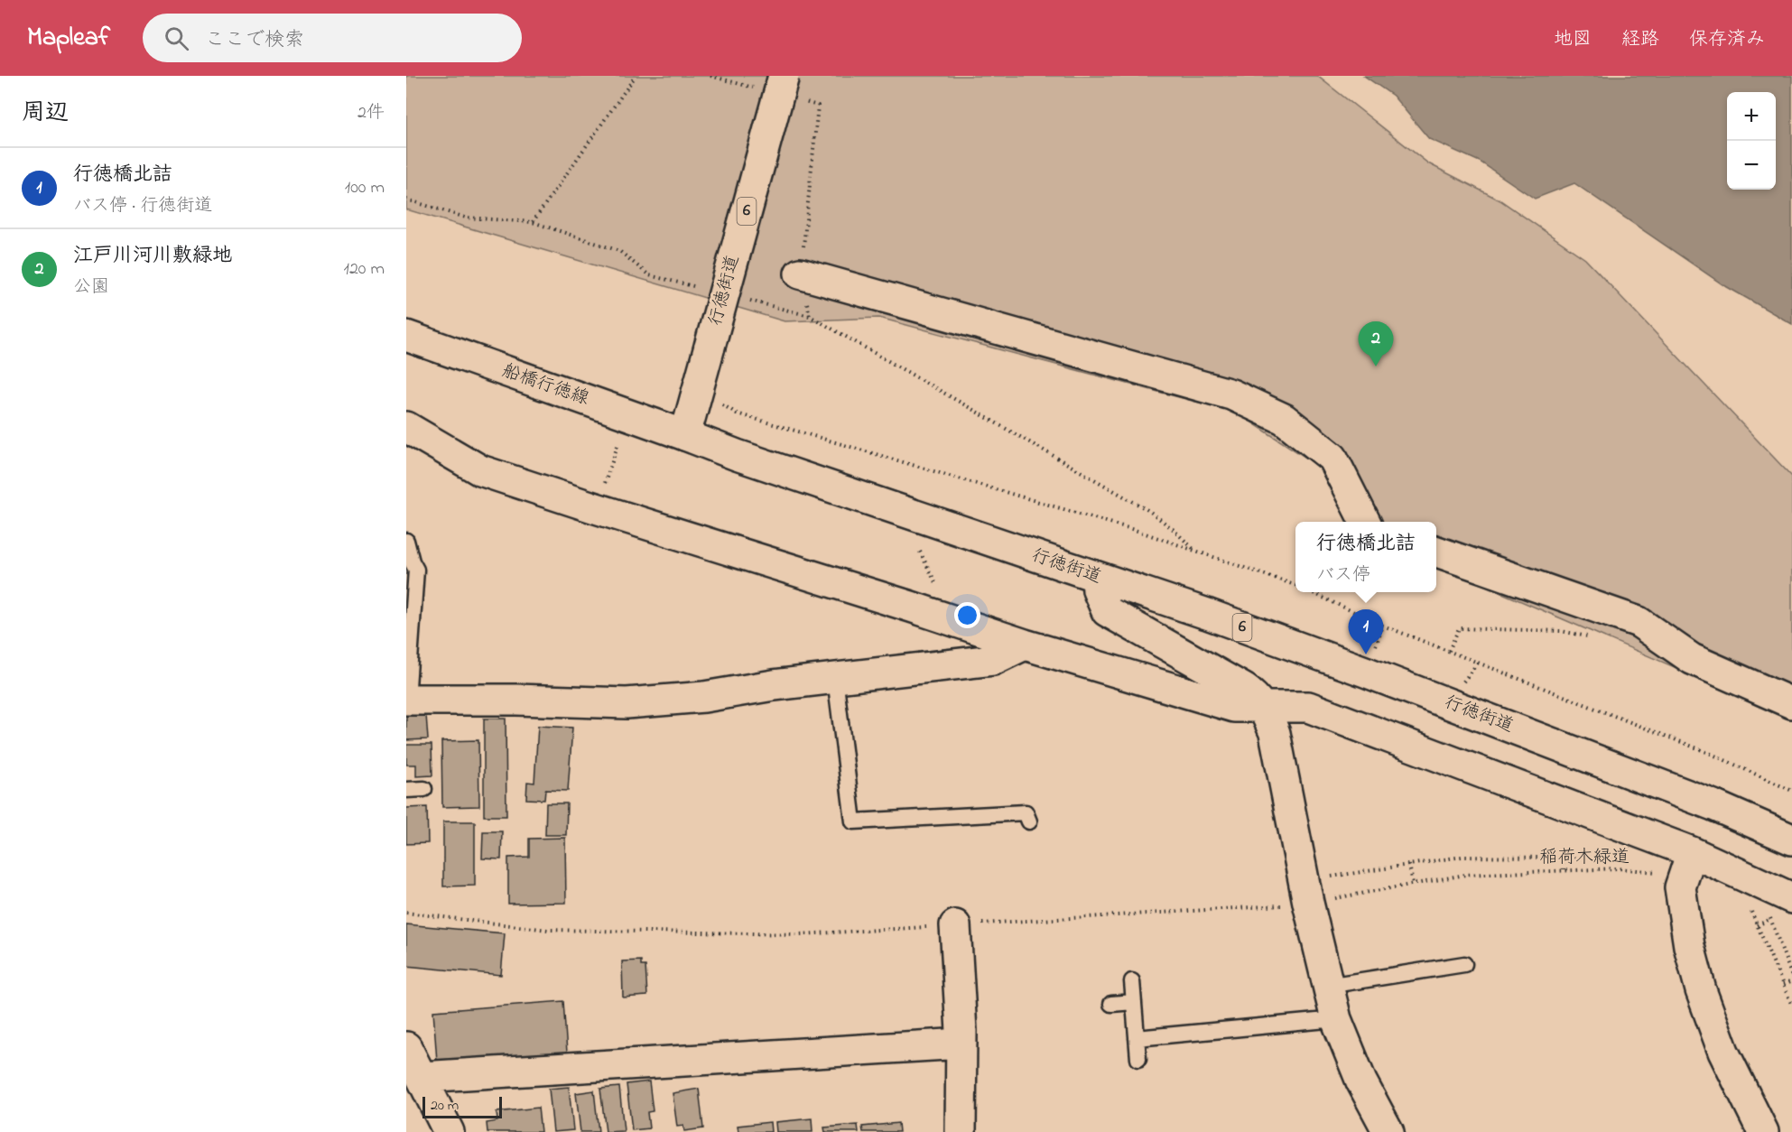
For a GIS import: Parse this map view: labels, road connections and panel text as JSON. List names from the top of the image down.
{
  "streets": {
    "street": ["6", "行徳街道", "船橋行徳線"],
    "path": ["稲荷木緑道"]
  },
  "crossings": [
    ["行徳街道", "船橋行徳線"]
  ],
  "scale_bar": "20 m",
  "page": {
    "header": "Mapleaf",
    "search": "ここで検索",
    "nav": ["地図", "経路", "保存済み"],
    "heading": ["周辺", "2件"],
    "map_buttons": ["+", "−"],
    "list": [
      {
        "mark": "1",
        "name": "行徳橋北詰",
        "note": "バス停 · 行徳街道",
        "value": "100 m"
      },
      {
        "mark": "2",
        "name": "江戸川河川敷緑地",
        "note": "公園",
        "value": "120 m"
      }
    ],
    "pins": ["2", "1"],
    "popup": ["行徳橋北詰", "バス停"],
    "scale": "20 m"
  }
}
